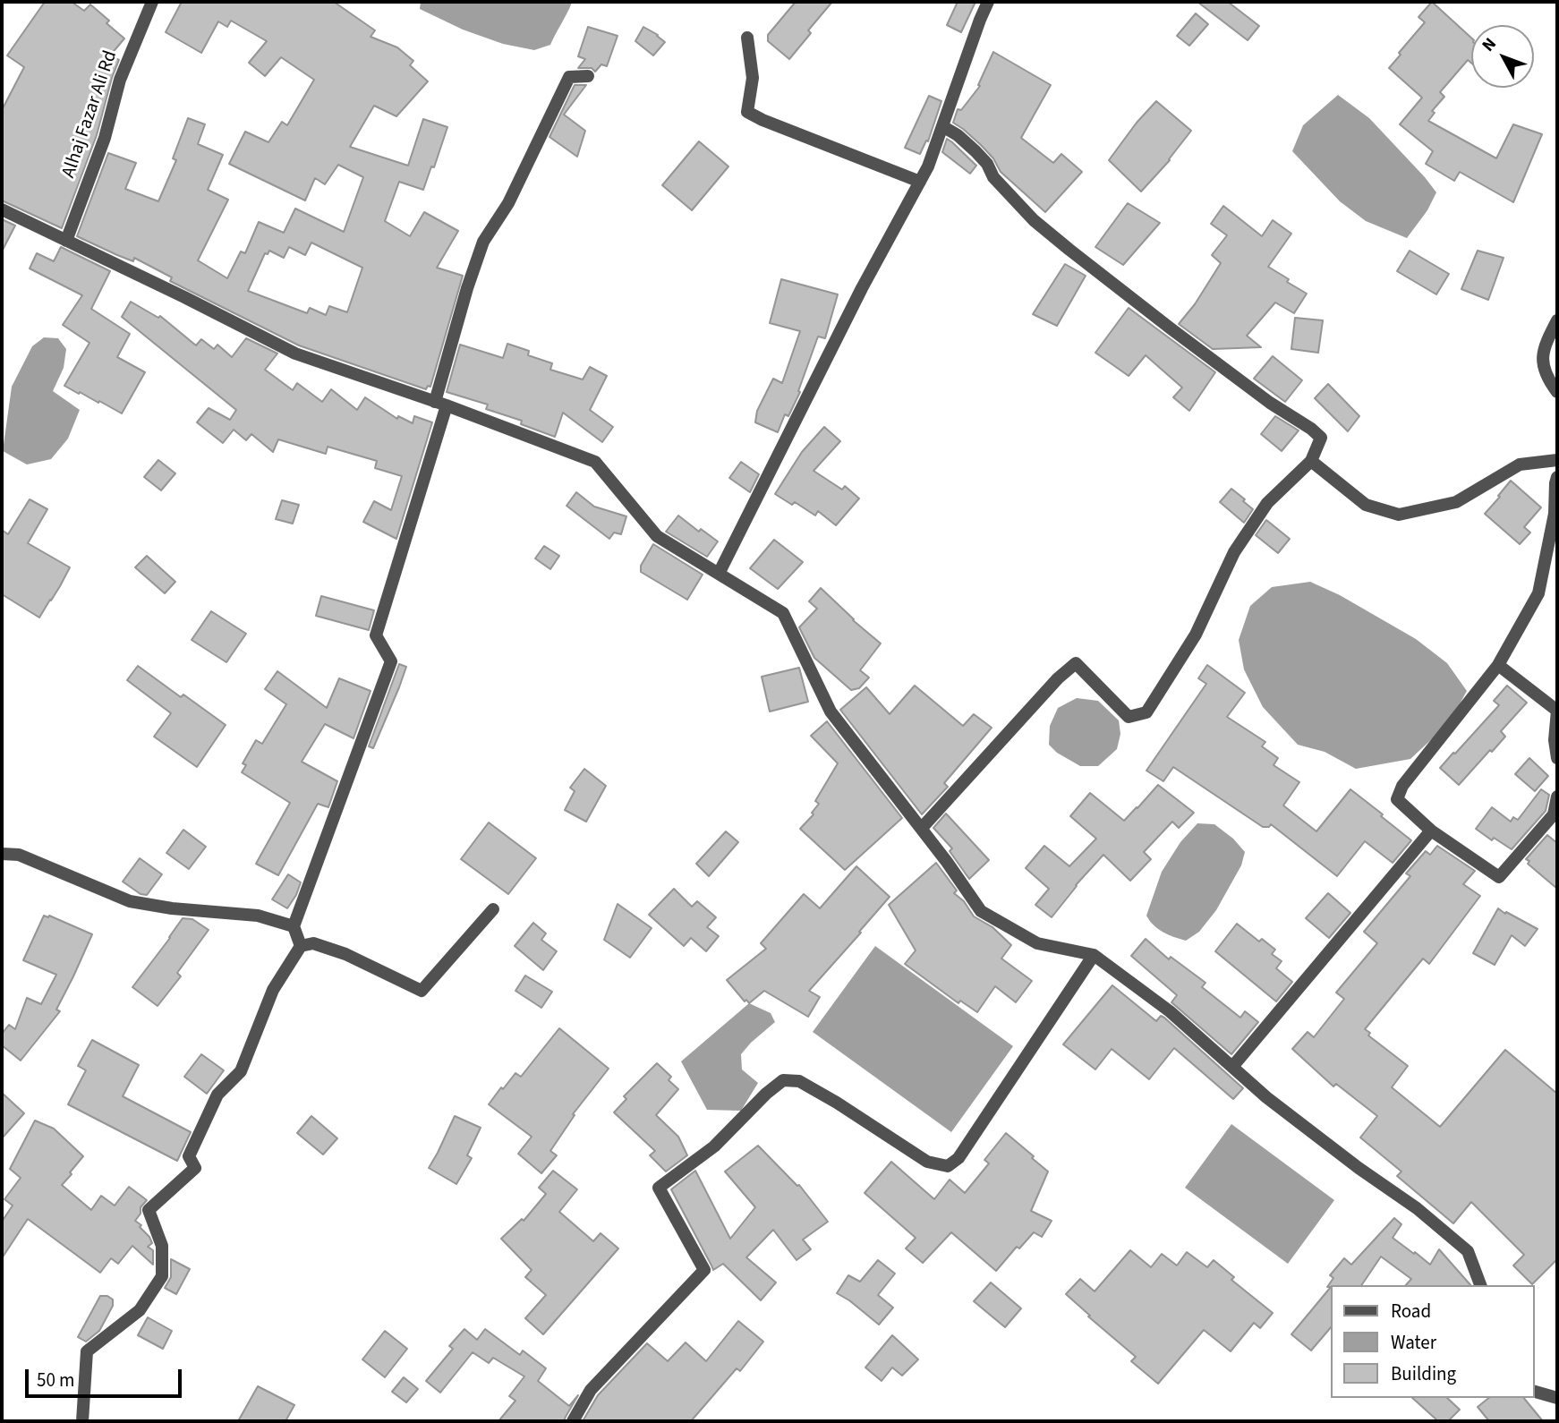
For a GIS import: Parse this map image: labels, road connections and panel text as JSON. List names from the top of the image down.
{
  "streets": {
    "street": ["Alhaj Fazar Ali Rd"]
  },
  "legend": ["Road", "Water", "Building"],
  "scale_bar": "50 m",
  "north": "top left"
}
